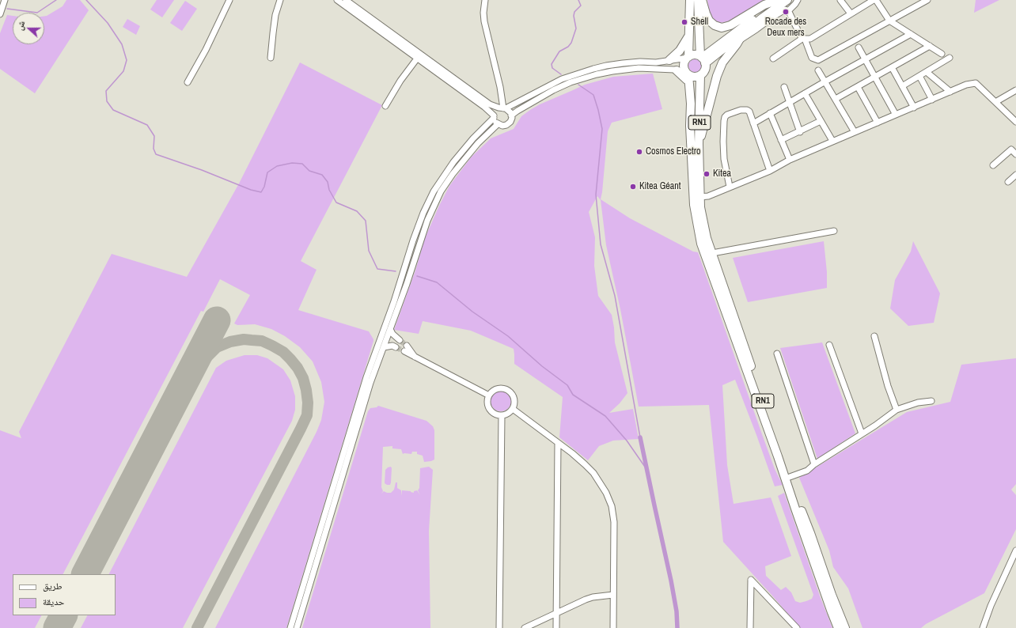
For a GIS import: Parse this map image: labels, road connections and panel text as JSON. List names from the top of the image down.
{
  "streets": {
    "highway": ["RN1"]
  },
  "places": [
    "Rocade des Deux mers",
    "Shell",
    "Cosmos Electro",
    "Kitea",
    "Kitea Géant"
  ],
  "legend": ["طريق", "حديقة"],
  "north": "left"
}
